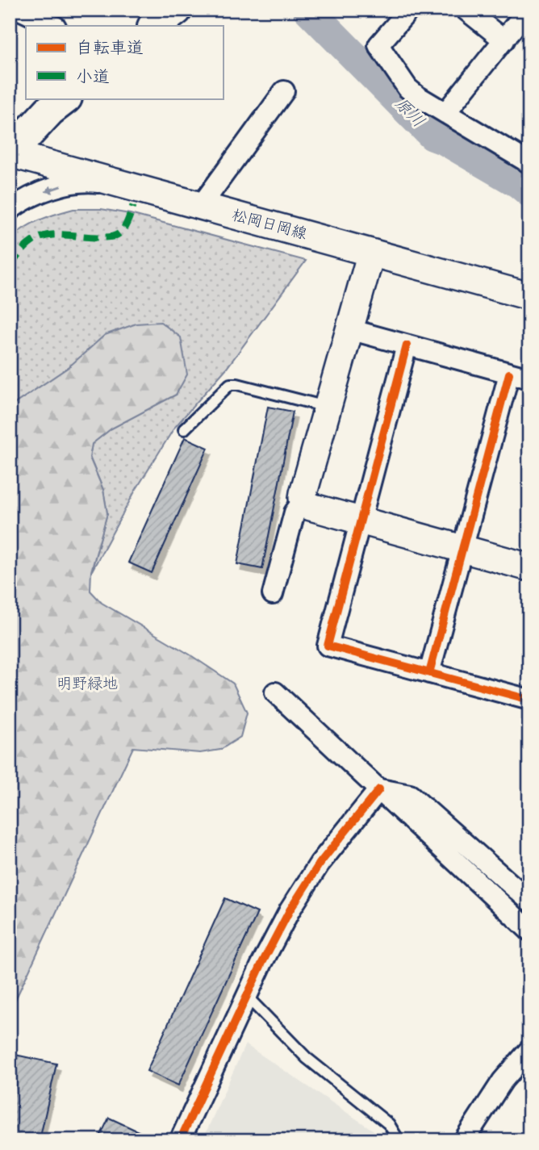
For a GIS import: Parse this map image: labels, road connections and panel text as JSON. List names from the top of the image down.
{
  "streets": {
    "main road": ["松岡日岡線"]
  },
  "water": ["原川"],
  "parks": ["明野緑地"],
  "legend": ["自転車道", "小道"]
}
